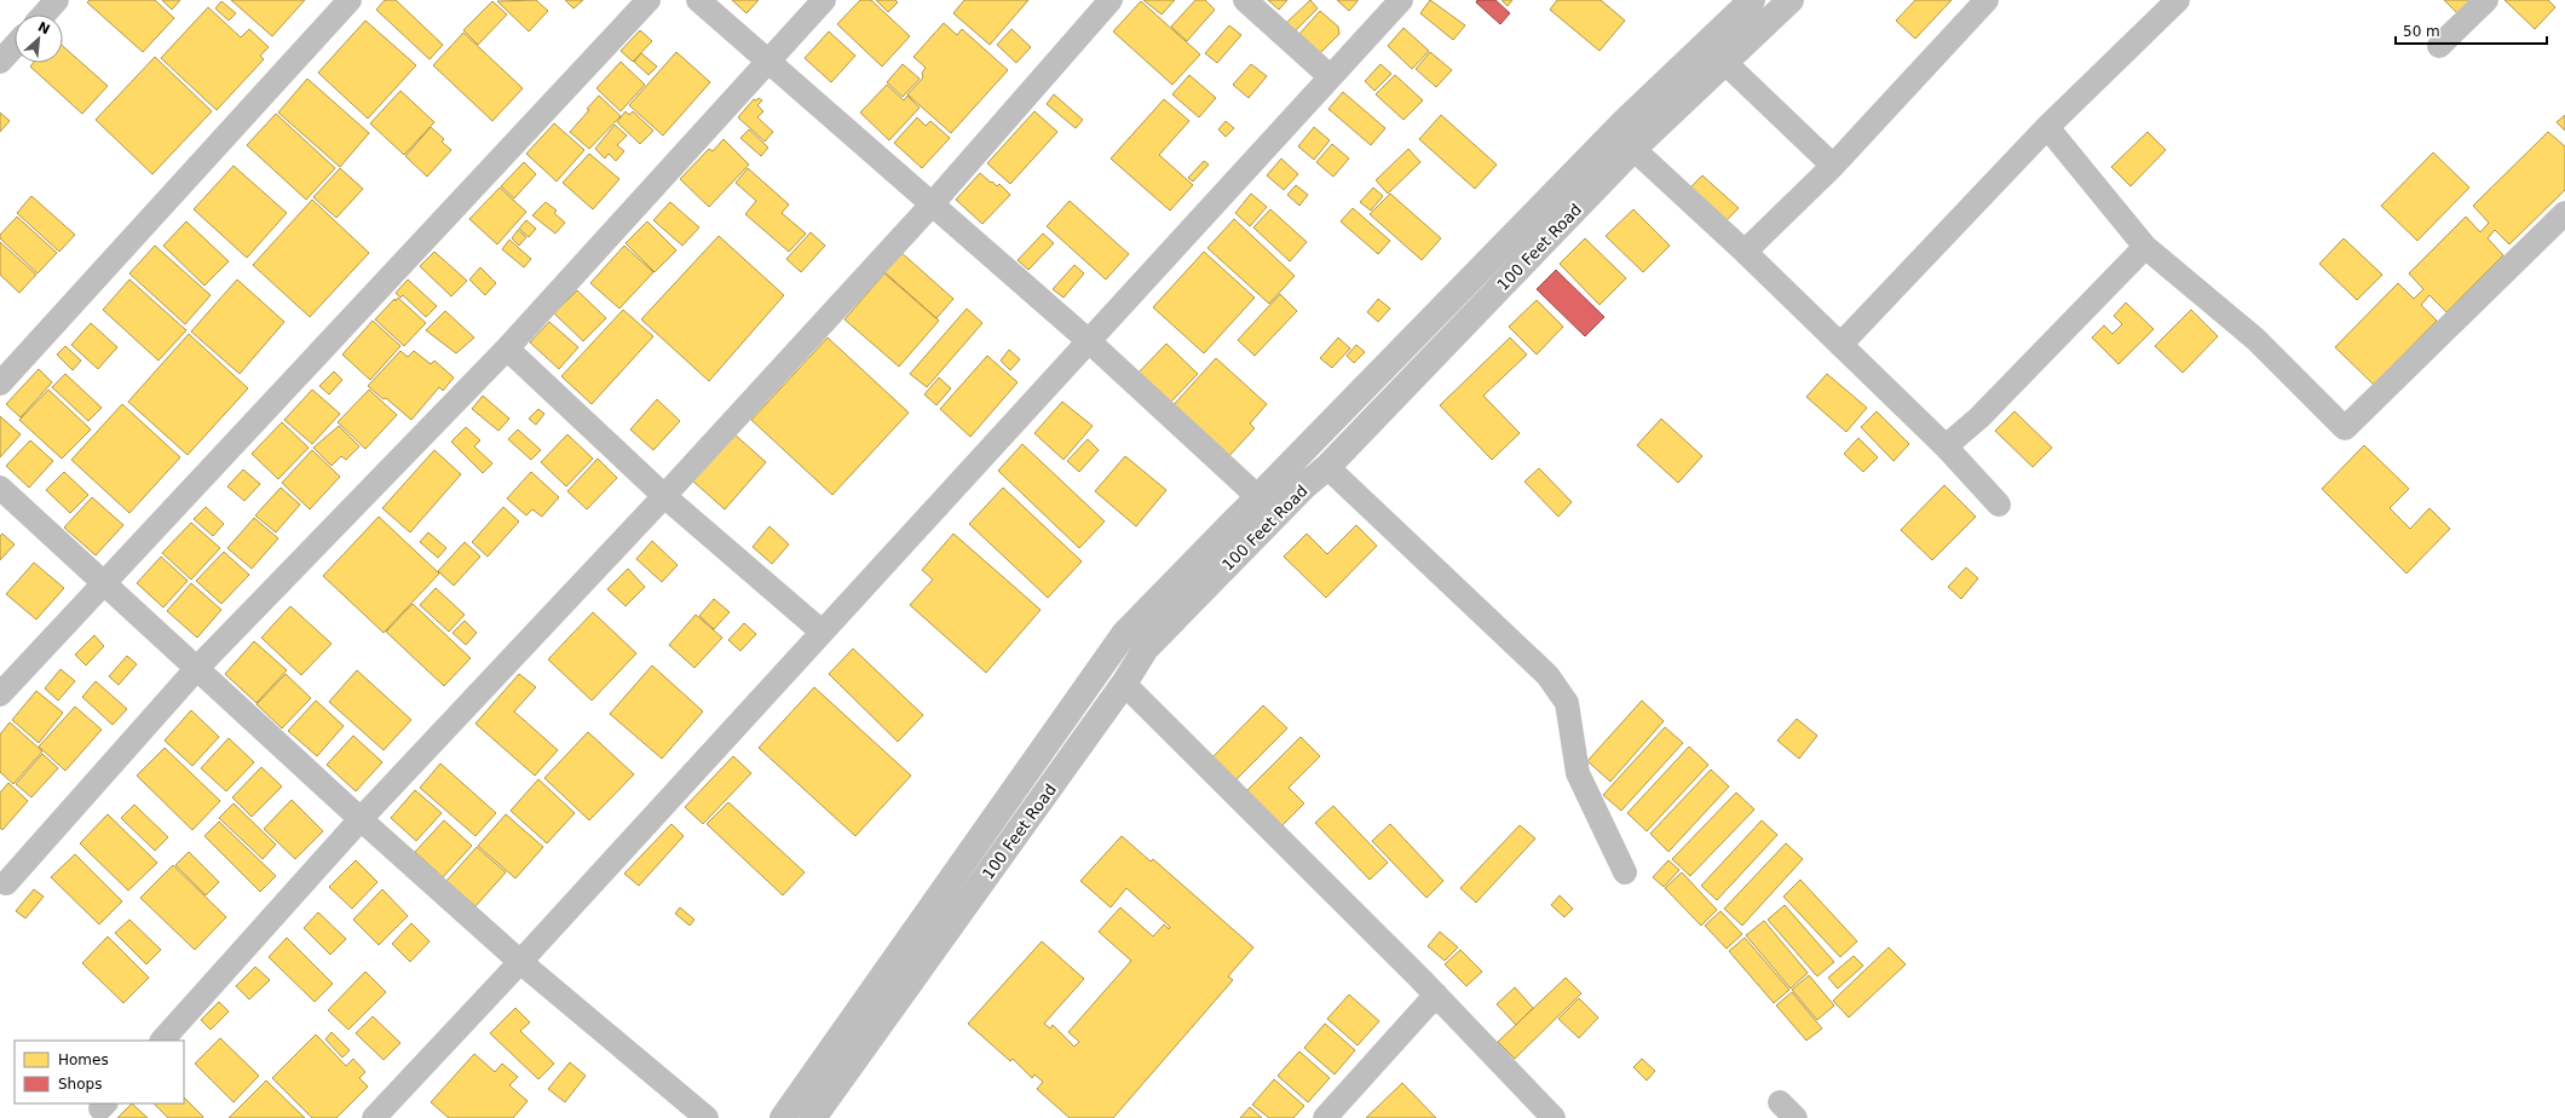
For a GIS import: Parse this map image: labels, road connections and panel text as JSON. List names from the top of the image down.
{
  "streets": {
    "street": ["100 Feet Road"]
  },
  "legend": ["Homes", "Shops"],
  "scale_bar": "50 m",
  "north": "top right"
}
